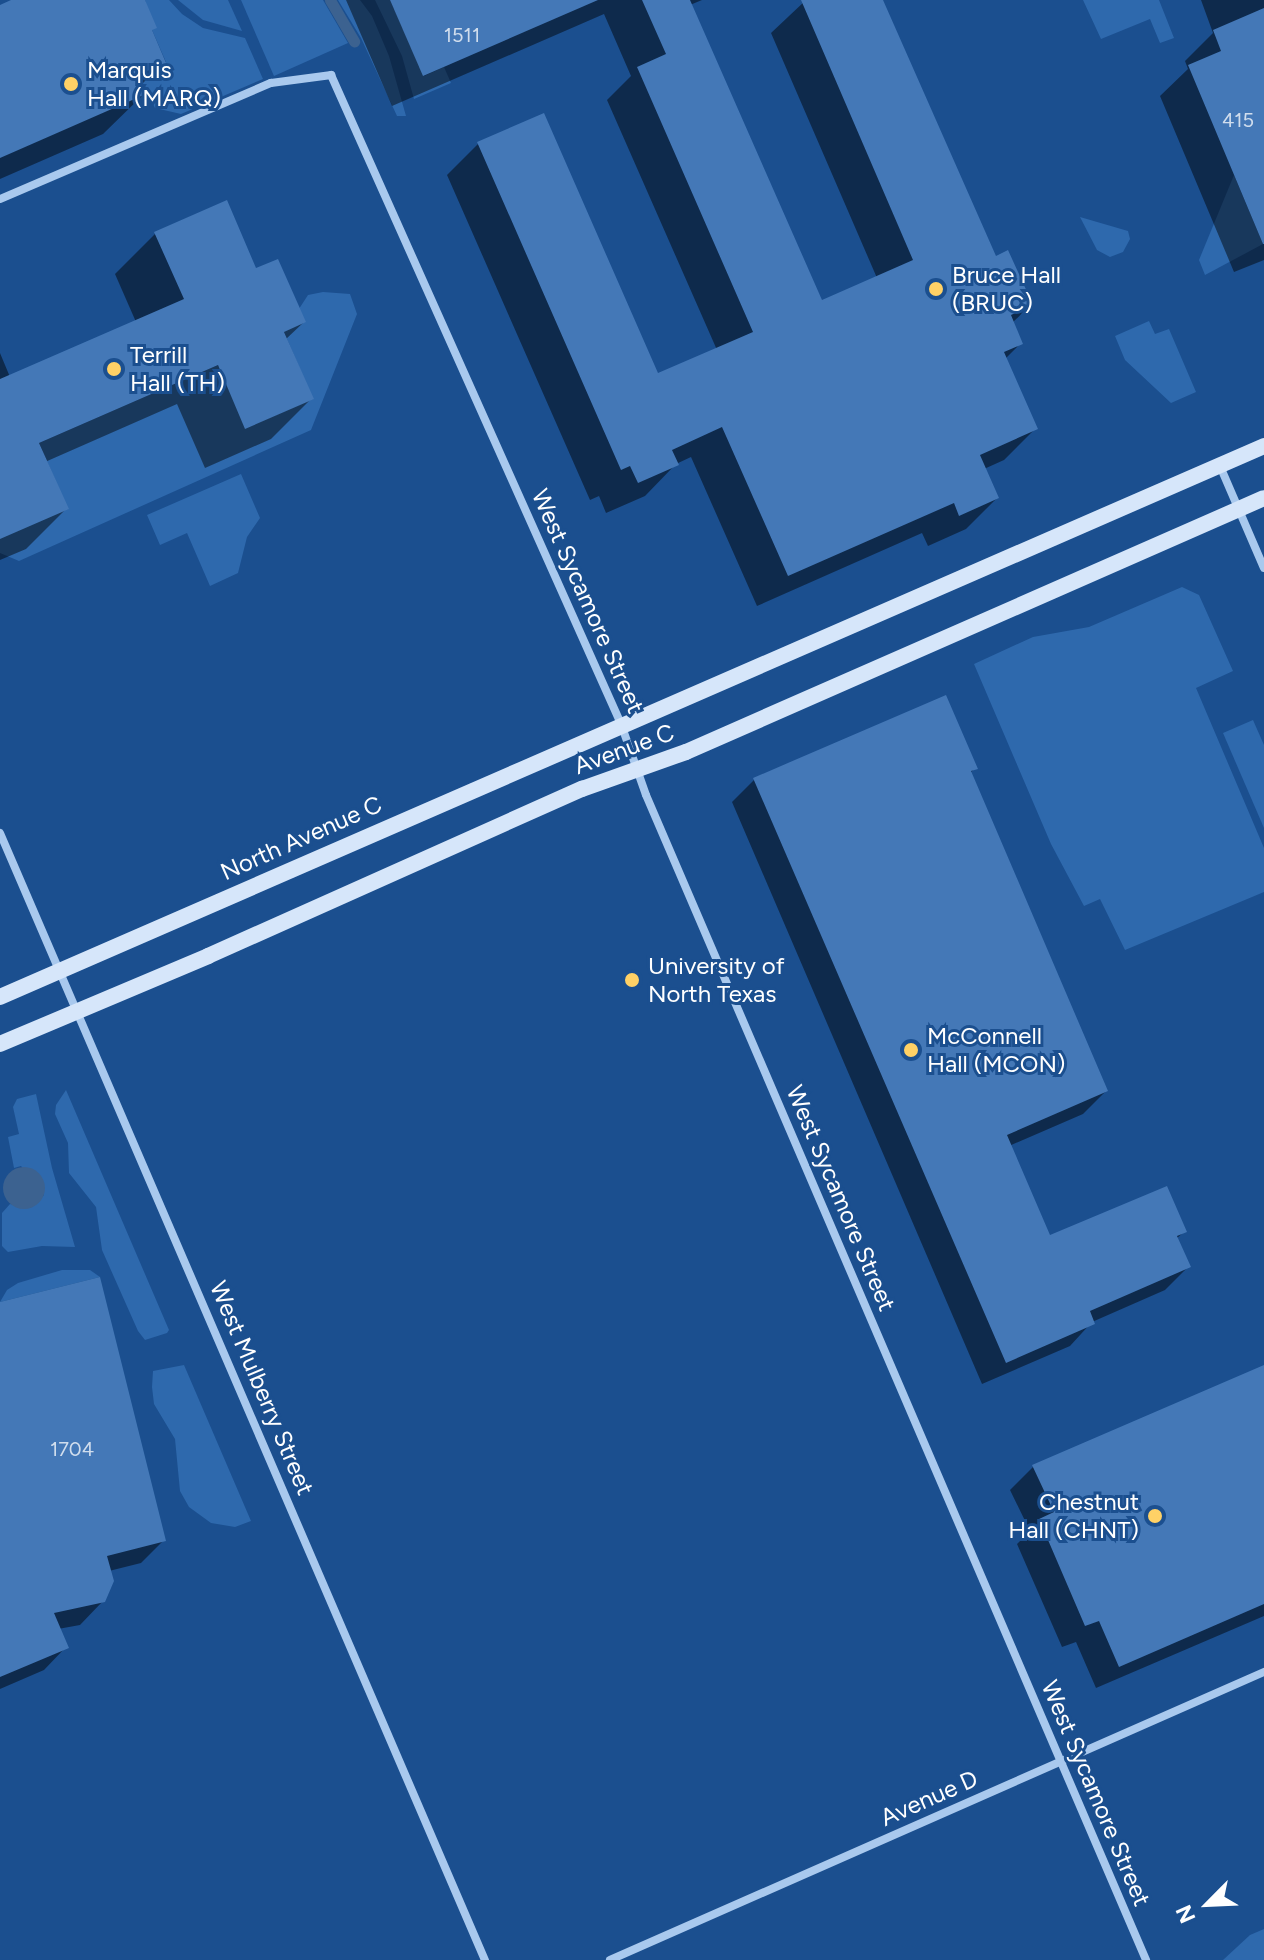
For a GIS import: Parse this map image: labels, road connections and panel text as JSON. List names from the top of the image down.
{
  "streets": {
    "street": [
      "West Sycamore Street",
      "Avenue C",
      "North Avenue C",
      "West Mulberry Street",
      "Avenue D"
    ]
  },
  "crossings": [
    ["West Sycamore Street", "Avenue C"],
    ["West Sycamore Street", "North Avenue C"],
    ["West Sycamore Street", "Avenue D"],
    ["Avenue C", "North Avenue C"],
    ["Avenue C", "West Mulberry Street"],
    ["North Avenue C", "West Mulberry Street"]
  ],
  "places": [
    "Marquis Hall (MARQ)",
    "Bruce Hall (BRUC)",
    "Terrill Hall (TH)",
    "University of North Texas",
    "McConnell Hall (MCON)",
    "Chestnut Hall (CHNT)"
  ],
  "house_numbers": ["1511", "415", "1704"],
  "north": "bottom left"
}
